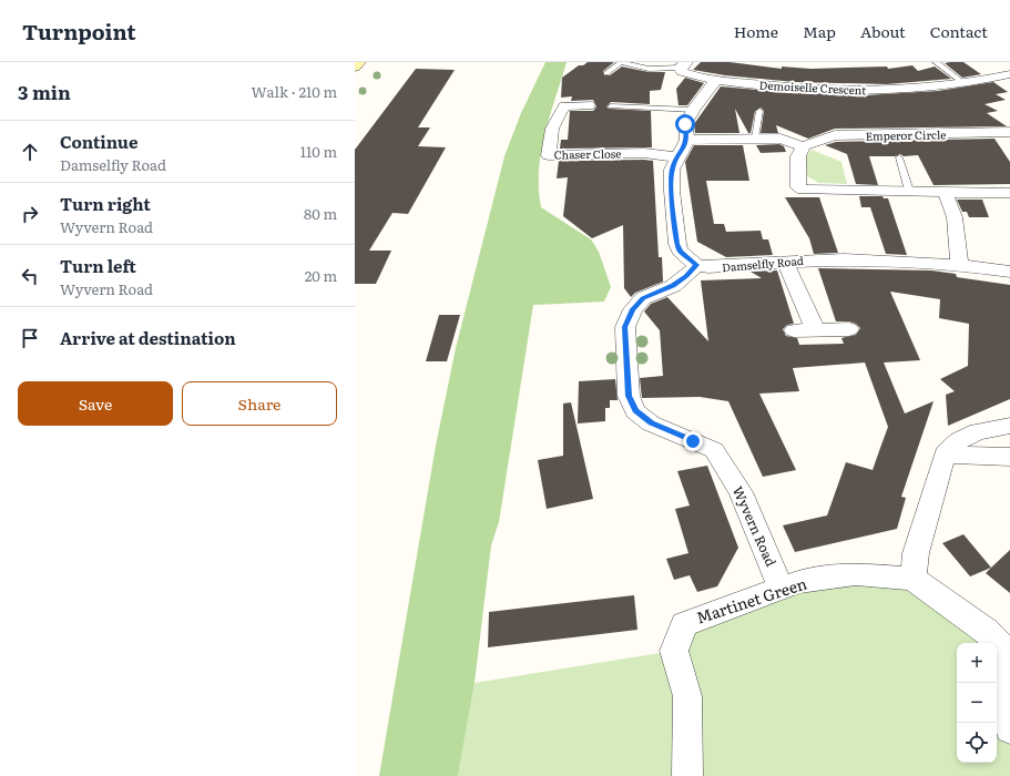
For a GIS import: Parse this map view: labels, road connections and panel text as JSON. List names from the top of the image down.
{
  "streets": {
    "street": [
      "Demoiselle Crescent",
      "Emperor Circle",
      "Chaser Close",
      "Damselfly Road",
      "Wyvern Road",
      "Martinet Green"
    ]
  },
  "crossings": [
    ["Damselfly Road", "Wyvern Road"],
    ["Wyvern Road", "Martinet Green"]
  ],
  "page": {
    "header": "Turnpoint",
    "nav": [
      "Home",
      "Map",
      "About",
      "Contact"
    ],
    "heading": ["3 min", "Walk · 210 m"],
    "list": [
      ["Continue", "Damselfly Road", "110 m"],
      ["Turn right", "Wyvern Road", "80 m"],
      ["Turn left", "Wyvern Road", "20 m"],
      "Arrive at destination"
    ],
    "buttons": ["Save", "Share"],
    "map_buttons": ["+", "−"]
  }
}
